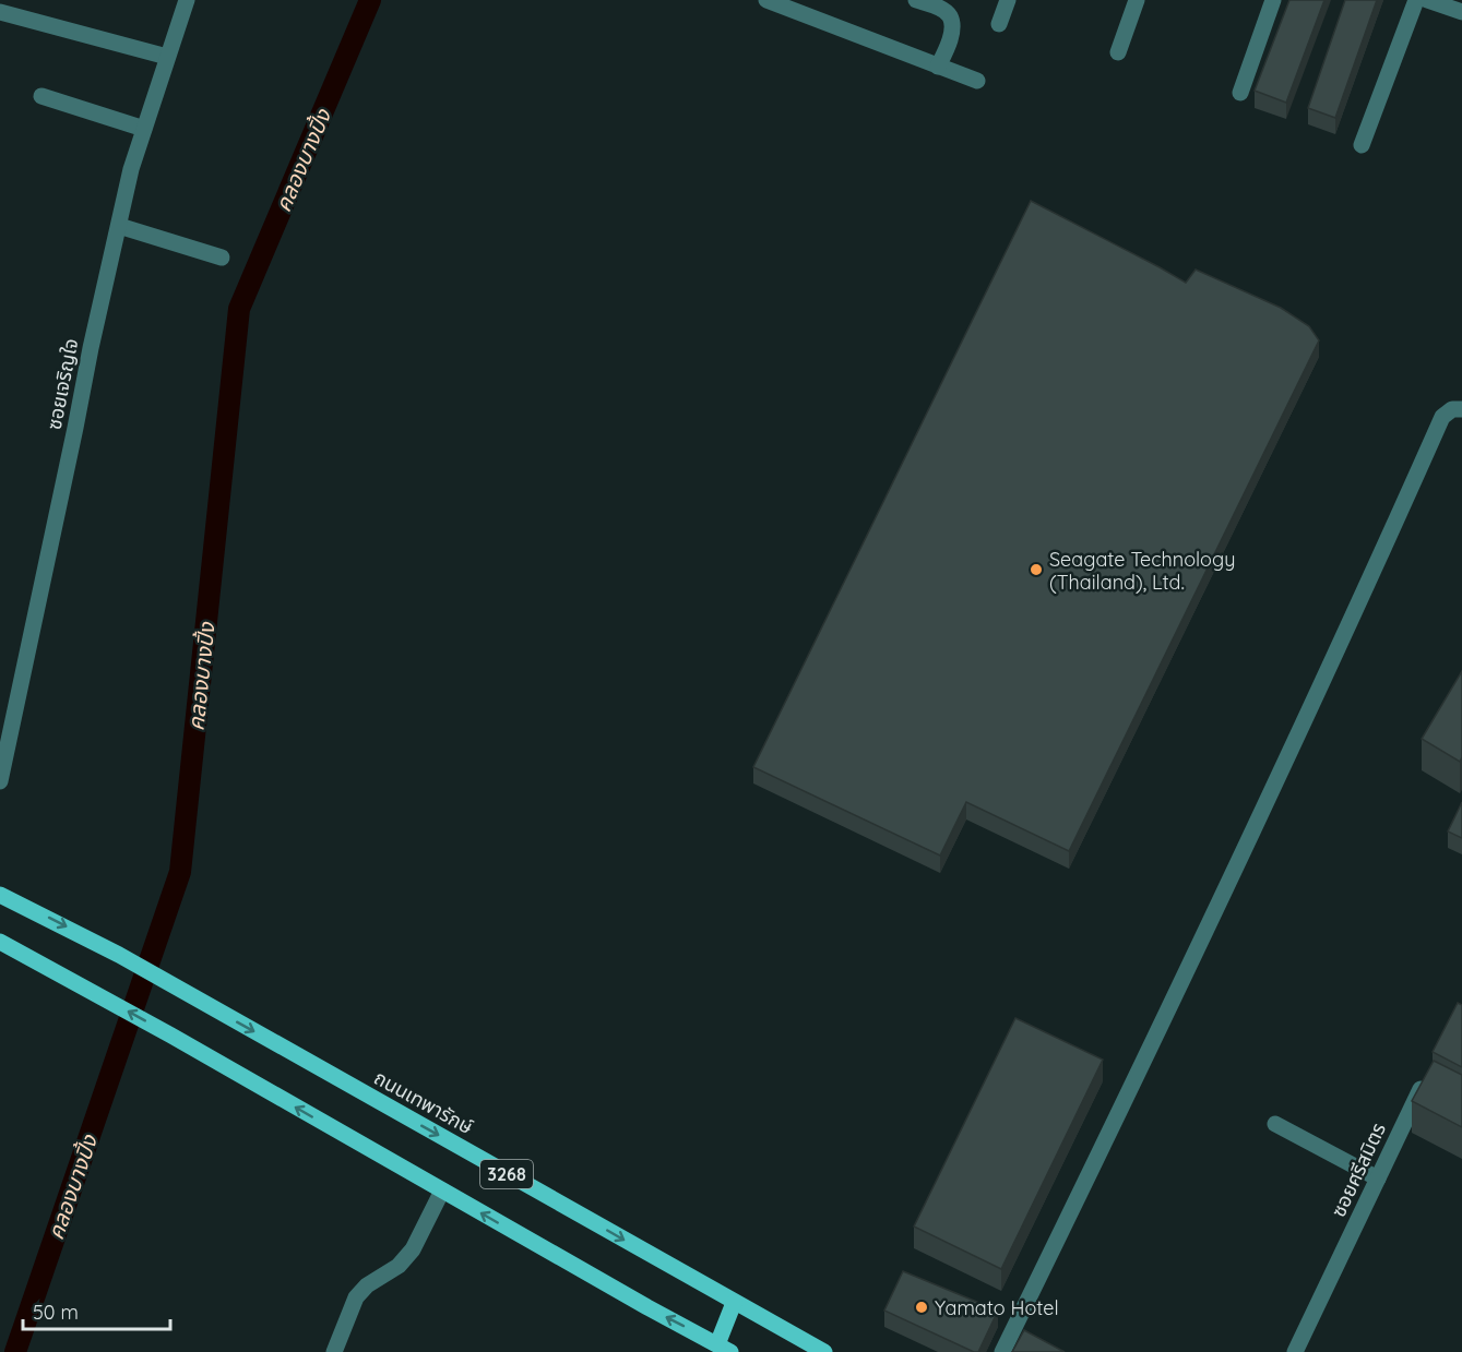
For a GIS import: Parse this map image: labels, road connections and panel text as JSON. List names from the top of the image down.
{
  "streets": {
    "main road": ["ถนนเทพารักษ์", "3268"],
    "street": ["ซอยเจริญใจ", "ซอยศรีสมิตร"]
  },
  "water": ["คลองบางปิ้ง"],
  "places": ["Seagate Technology (Thailand), Ltd.", "Yamato Hotel"],
  "scale_bar": "50 m"
}
